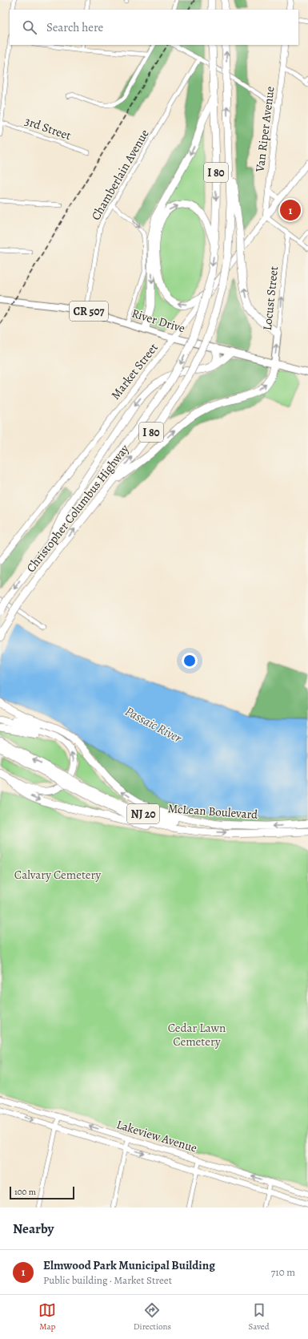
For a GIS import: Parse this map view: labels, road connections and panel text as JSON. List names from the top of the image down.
{
  "streets": {
    "highway": [
      "I 80",
      "Christopher Columbus Highway",
      "McLean Boulevard",
      "NJ 20"
    ],
    "main road": [
      "Van Riper Avenue",
      "Locust Street",
      "CR 507",
      "River Drive",
      "Market Street",
      "Lakeview Avenue"
    ],
    "street": ["3rd Street", "Chamberlain Avenue"]
  },
  "crossings": [
    ["Van Riper Avenue", "Market Street"],
    ["Chamberlain Avenue", "River Drive"],
    ["Locust Street", "River Drive"],
    ["River Drive", "Market Street"]
  ],
  "one_way": ["Locust Street"],
  "water": ["Passaic River"],
  "parks": ["Calvary Cemetery", "Cedar Lawn Cemetery"],
  "scale_bar": "100 m",
  "page": {
    "search": "Search here",
    "pins": "1",
    "scale": "100 m",
    "heading": "Nearby",
    "list": [
      {
        "mark": "1",
        "name": "Elmwood Park Municipal Building",
        "note": "Public building · Market Street",
        "value": "710 m"
      }
    ],
    "nav": ["Map", "Directions", "Saved"]
  }
}
